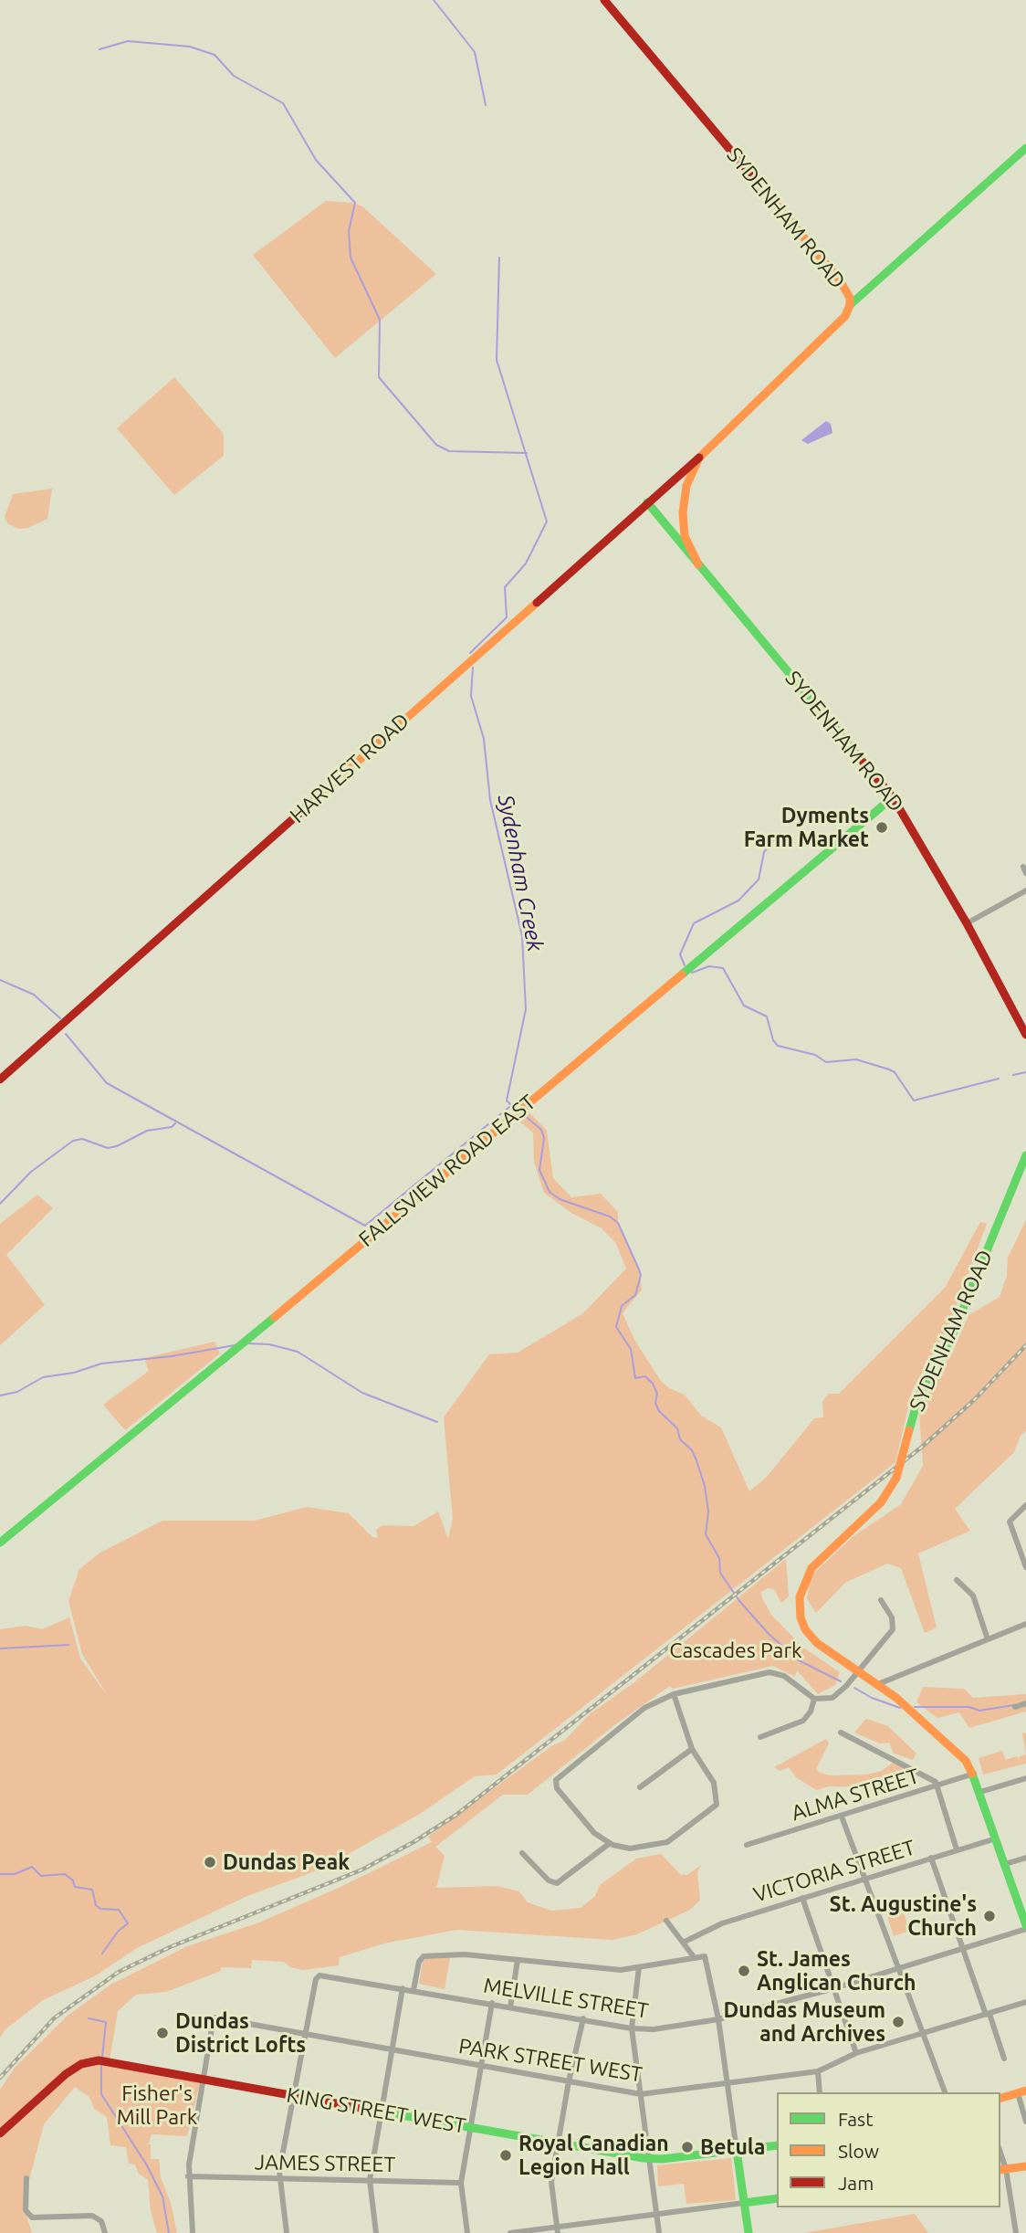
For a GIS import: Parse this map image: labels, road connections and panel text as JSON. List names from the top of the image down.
{
  "streets": {
    "main road": [
      "SYDENHAM ROAD",
      "HARVEST ROAD",
      "FALLSVIEW ROAD EAST",
      "KING STREET WEST"
    ],
    "street": [
      "ALMA STREET",
      "VICTORIA STREET",
      "MELVILLE STREET",
      "PARK STREET WEST",
      "JAMES STREET"
    ]
  },
  "crossings": [
    ["SYDENHAM ROAD", "HARVEST ROAD"],
    ["SYDENHAM ROAD", "FALLSVIEW ROAD EAST"],
    ["SYDENHAM ROAD", "ALMA STREET"],
    ["MELVILLE STREET", "PARK STREET WEST"],
    ["PARK STREET WEST", "KING STREET WEST"]
  ],
  "water": ["Sydenham Creek"],
  "parks": ["Cascades Park", "Fisher's Mill Park"],
  "places": [
    "Dyments Farm Market",
    "Dundas Peak",
    "St. Augustine's Church",
    "St. James Anglican Church",
    "Dundas Museum and Archives",
    "Dundas District Lofts",
    "Betula",
    "Royal Canadian Legion Hall"
  ],
  "legend": ["Fast", "Slow", "Jam"]
}
